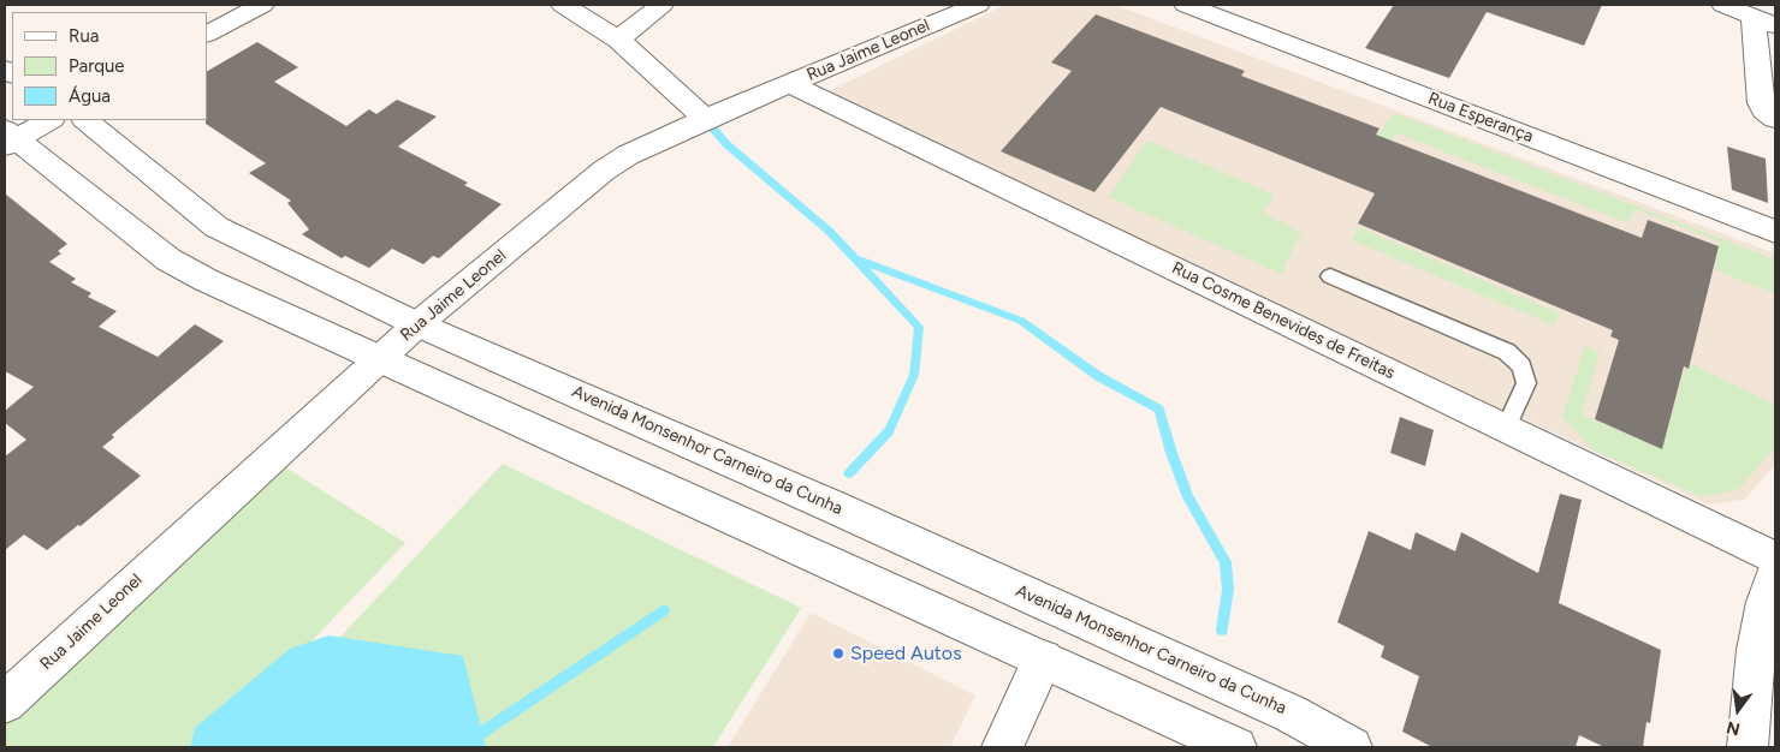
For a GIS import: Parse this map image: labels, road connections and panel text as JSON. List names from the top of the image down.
{
  "streets": {
    "street": [
      "Rua Jaime Leonel",
      "Rua Esperança",
      "Rua Cosme Benevides de Freitas",
      "Avenida Monsenhor Carneiro da Cunha"
    ]
  },
  "crossings": [
    ["Rua Jaime Leonel", "Rua Cosme Benevides de Freitas"],
    ["Rua Jaime Leonel", "Avenida Monsenhor Carneiro da Cunha"]
  ],
  "places": ["Speed Autos"],
  "legend": ["Rua", "Parque", "Água"],
  "north": "bottom"
}
